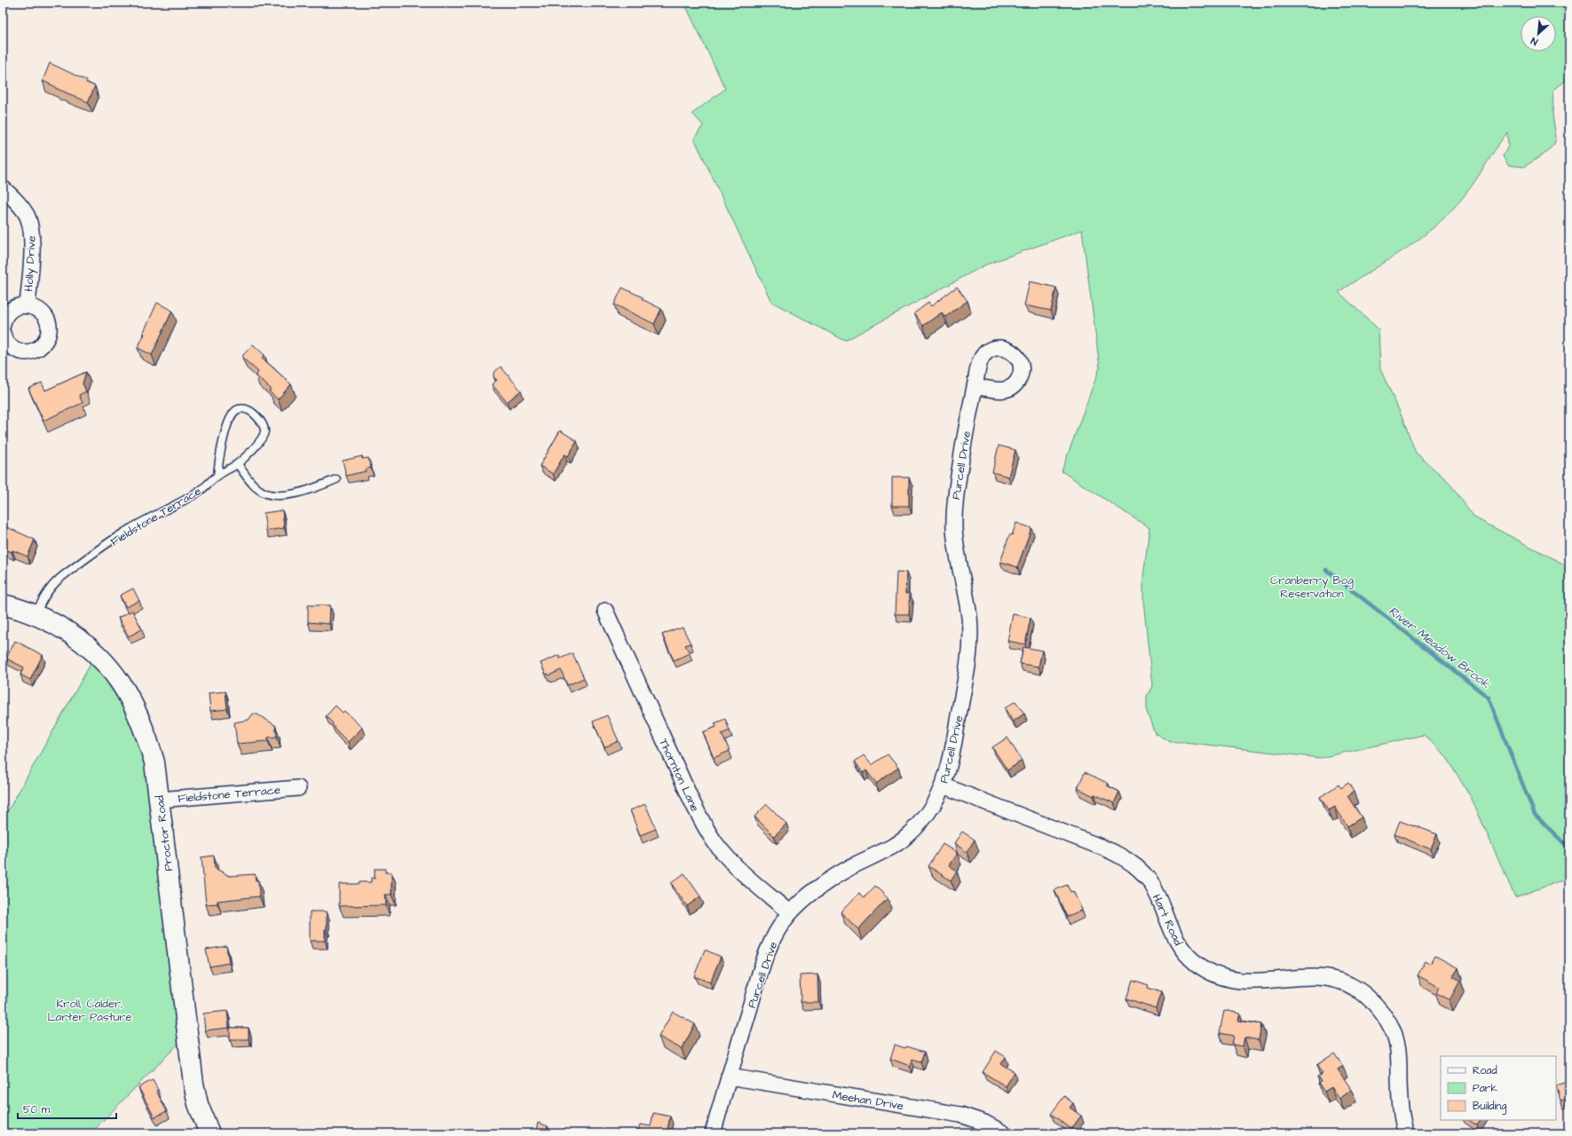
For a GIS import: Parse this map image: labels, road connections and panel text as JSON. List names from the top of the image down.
{
  "streets": {
    "main road": ["Proctor Road"],
    "street": [
      "Holly Drive",
      "Purcell Drive",
      "Fieldstone Terrace",
      "Thornton Lane",
      "Hart Road",
      "Meehan Drive"
    ]
  },
  "crossings": [
    ["Purcell Drive", "Thornton Lane"],
    ["Purcell Drive", "Hart Road"],
    ["Purcell Drive", "Meehan Drive"],
    ["Fieldstone Terrace", "Proctor Road"]
  ],
  "water": ["River Meadow Brook"],
  "parks": ["Cranberry Bog Reservation", "Kroll, Calder, Larter Pasture"],
  "legend": ["Road", "Park", "Building"],
  "scale_bar": "50 m",
  "north": "bottom left"
}
